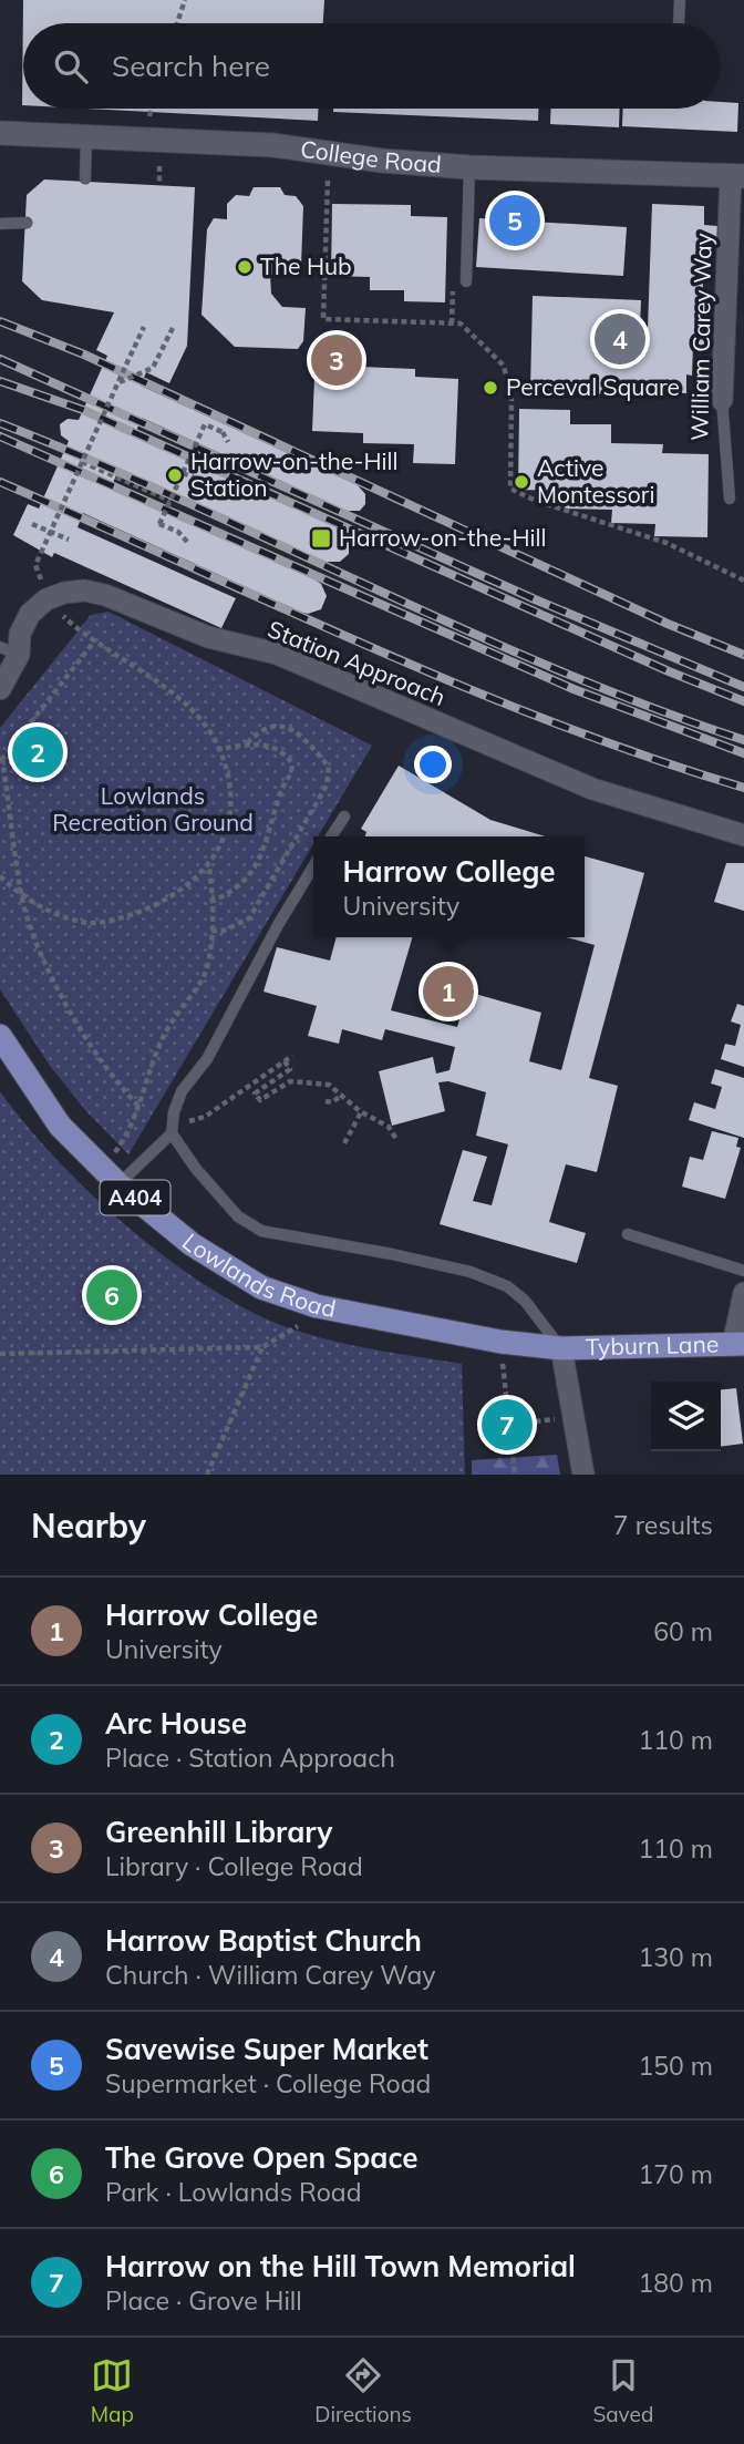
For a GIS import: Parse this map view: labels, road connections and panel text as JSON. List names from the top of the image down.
{
  "streets": {
    "main road": [
      "College Road",
      "A404",
      "Lowlands Road",
      "Tyburn Lane"
    ],
    "street": ["William Carey Way", "Station Approach"]
  },
  "crossings": [
    ["College Road", "William Carey Way"],
    ["Lowlands Road", "Tyburn Lane"]
  ],
  "parks": ["Lowlands Recreation Ground"],
  "places": {
    "other": [
      "The Hub",
      "Perceval Square",
      "Harrow-on-the-Hill Station",
      "Active Montessori"
    ],
    "transit": ["Harrow-on-the-Hill"]
  },
  "page": {
    "search": "Search here",
    "pins": [
      "5",
      "4",
      "3",
      "2",
      "1",
      "6",
      "7"
    ],
    "popup": ["Harrow College", "University"],
    "heading": ["Nearby", "7 results"],
    "list": [
      {
        "mark": "1",
        "name": "Harrow College",
        "note": "University",
        "value": "60 m"
      },
      {
        "mark": "2",
        "name": "Arc House",
        "note": "Place · Station Approach",
        "value": "110 m"
      },
      {
        "mark": "3",
        "name": "Greenhill Library",
        "note": "Library · College Road",
        "value": "110 m"
      },
      {
        "mark": "4",
        "name": "Harrow Baptist Church",
        "note": "Church · William Carey Way",
        "value": "130 m"
      },
      {
        "mark": "5",
        "name": "Savewise Super Market",
        "note": "Supermarket · College Road",
        "value": "150 m"
      },
      {
        "mark": "6",
        "name": "The Grove Open Space",
        "note": "Park · Lowlands Road",
        "value": "170 m"
      },
      {
        "mark": "7",
        "name": "Harrow on the Hill Town Memorial",
        "note": "Place · Grove Hill",
        "value": "180 m"
      }
    ],
    "nav": ["Map", "Directions", "Saved"]
  }
}
